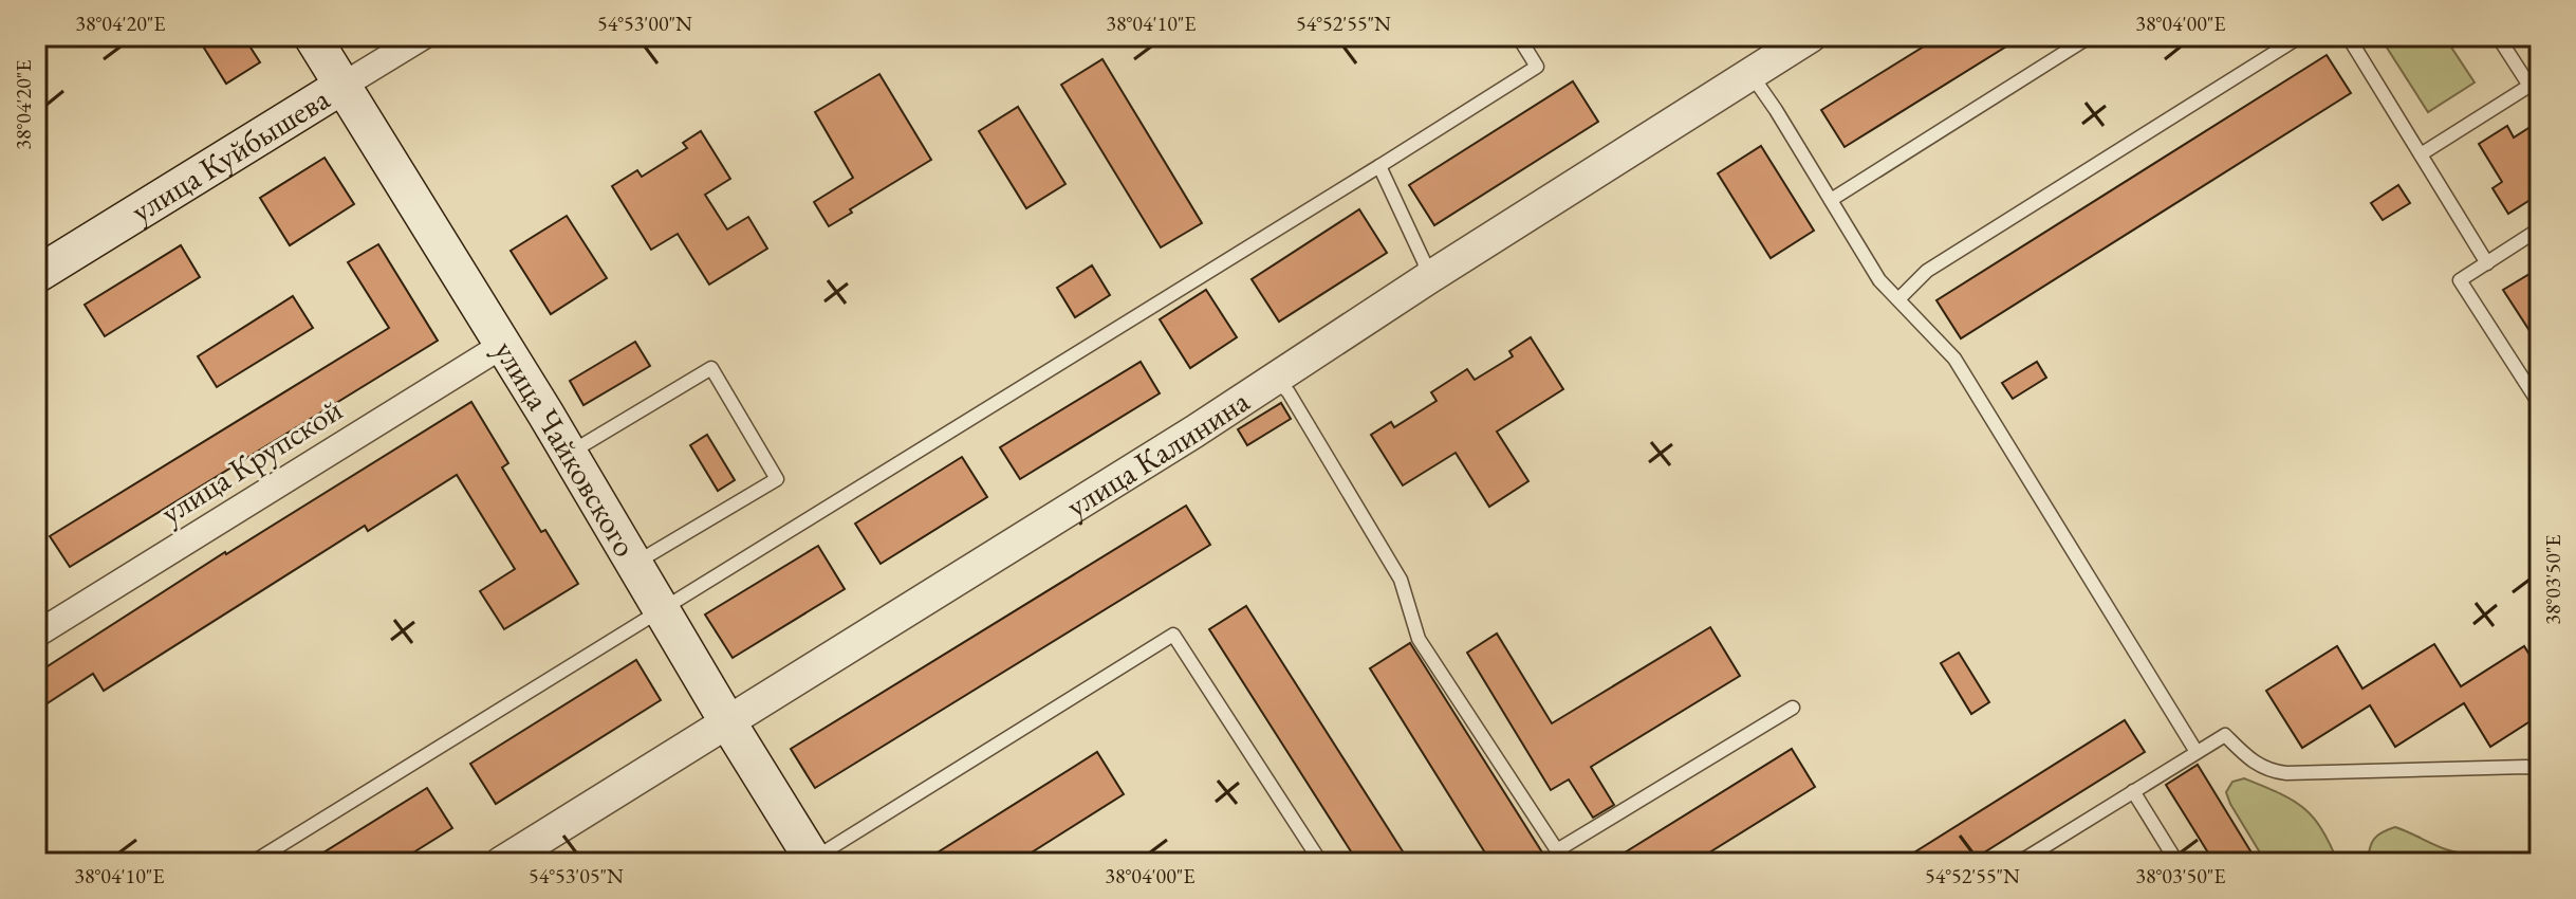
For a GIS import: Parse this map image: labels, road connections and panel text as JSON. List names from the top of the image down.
{
  "streets": {
    "main road": ["улица Куйбышева", "улица Чайковского"],
    "street": ["улица Калинина", "улица Крупской"]
  },
  "crossings": [
    ["улица Куйбышева", "улица Чайковского"],
    ["улица Чайковского", "улица Калинина"],
    ["улица Чайковского", "улица Крупской"]
  ],
  "coordinates": [
    "38°04'20\"E",
    "54°53'00\"N",
    "38°04'10\"E",
    "54°52'55\"N",
    "38°04'00\"E",
    "38°03'50\"E",
    "54°53'05\"N"
  ]
}
